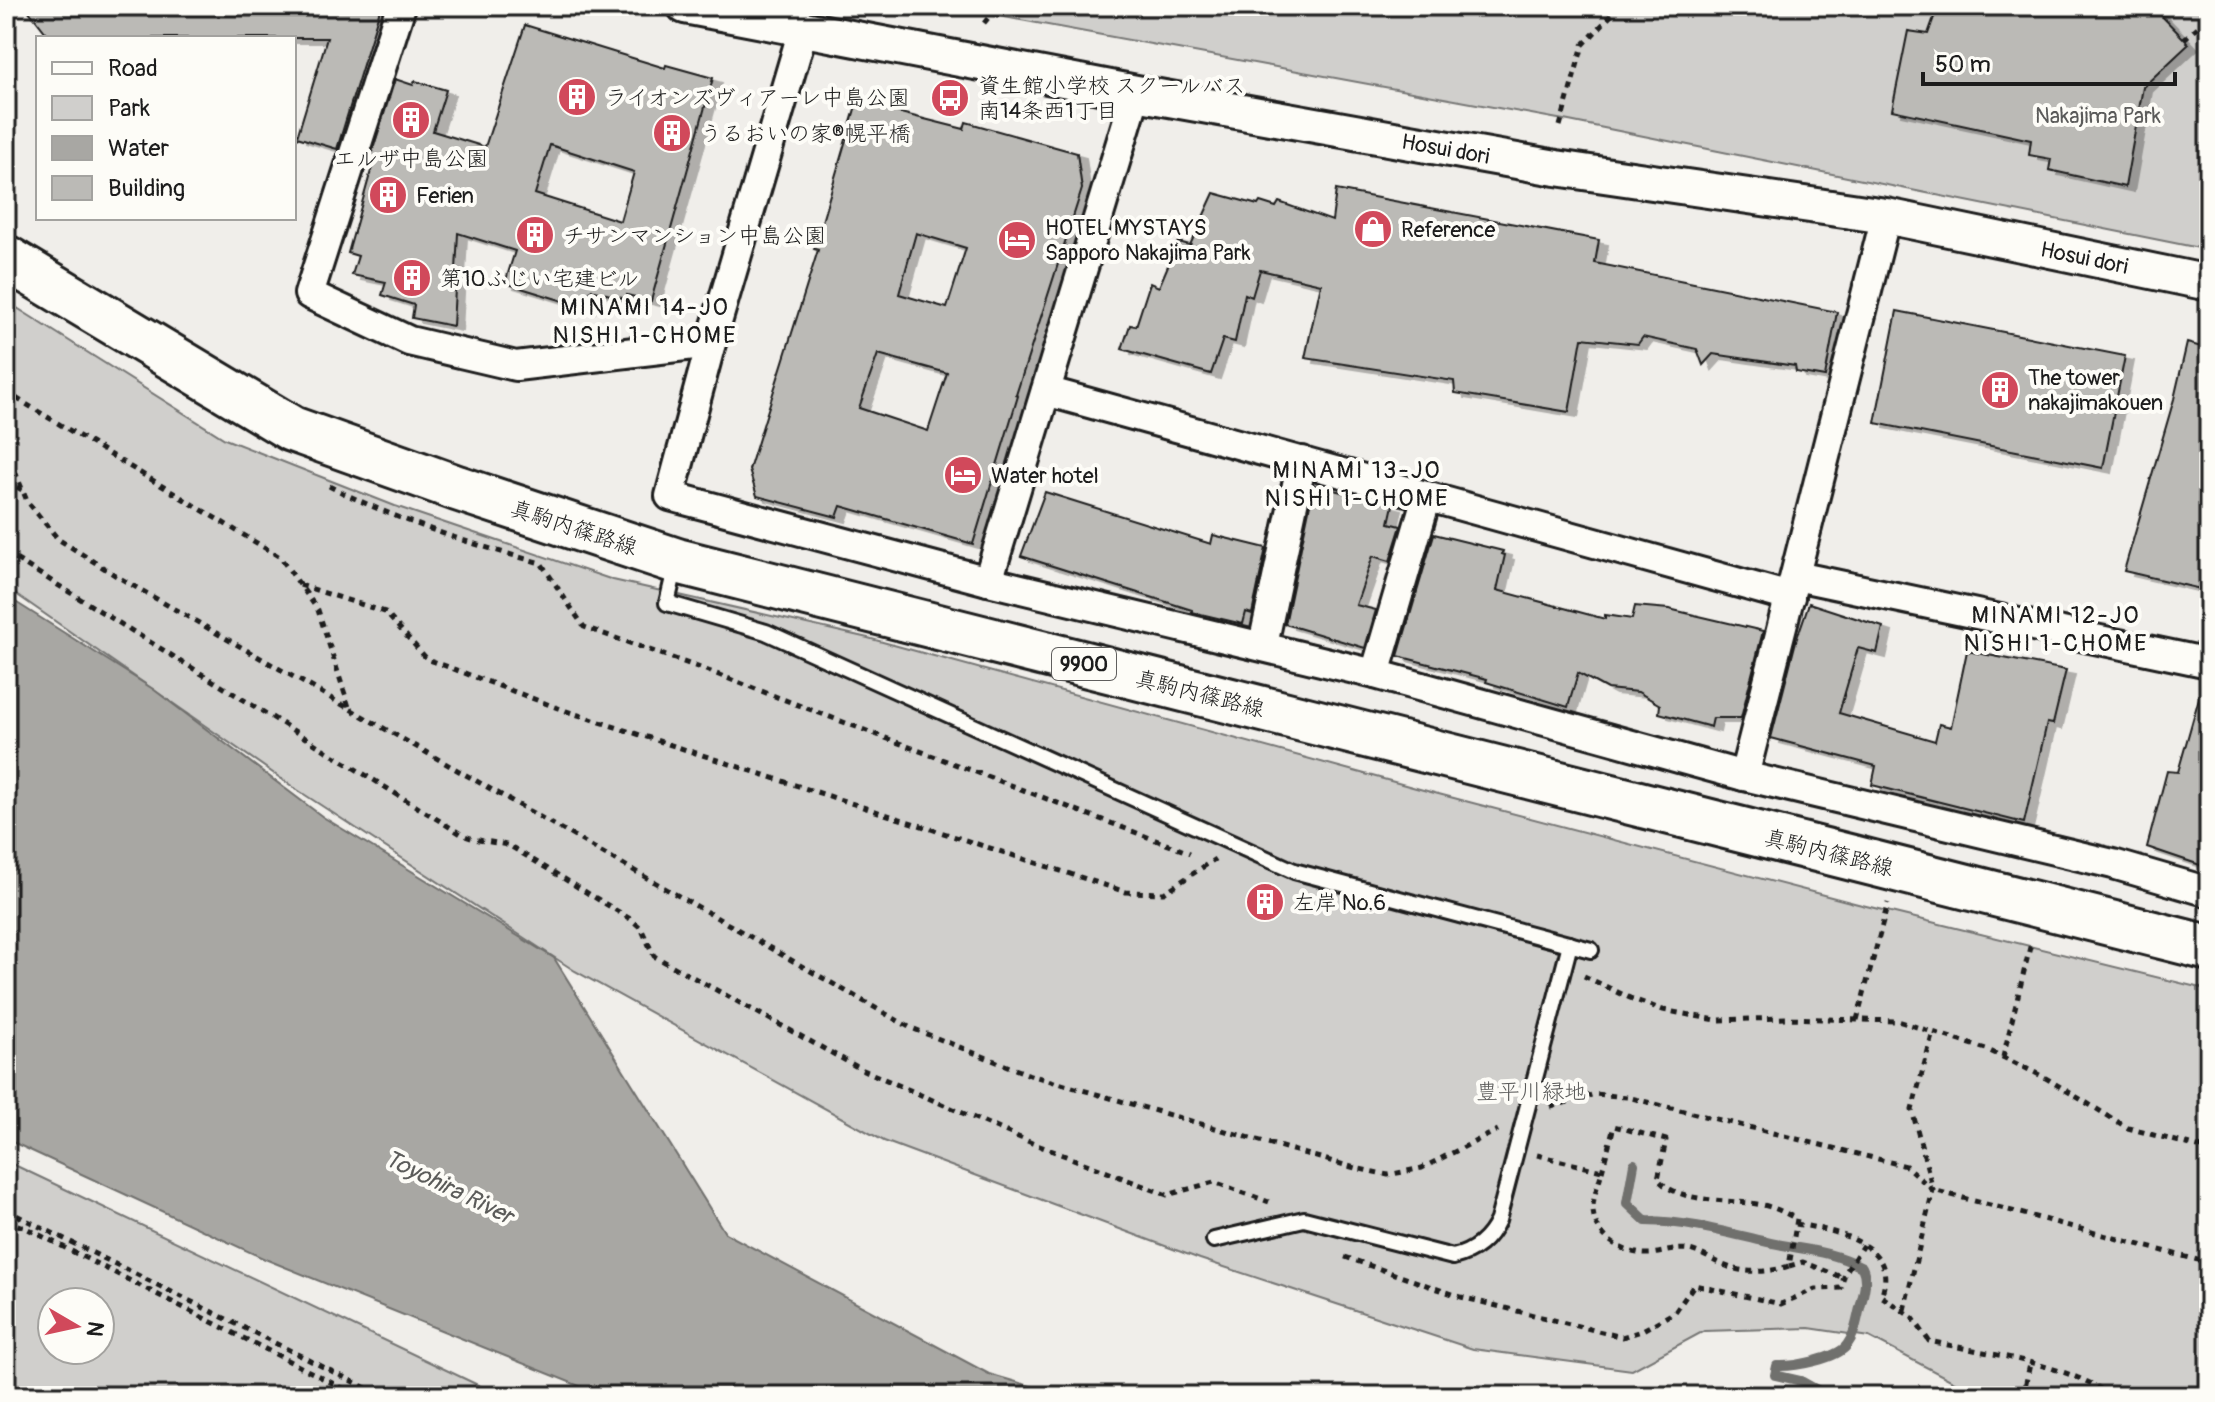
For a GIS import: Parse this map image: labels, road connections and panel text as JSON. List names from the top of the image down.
{
  "streets": {
    "main road": ["真駒内篠路線", "9900"],
    "street": ["Hosui dori"]
  },
  "districts": ["MINAMI 14-JO NISHI 1-CHOME", "MINAMI 13-JO NISHI 1-CHOME", "MINAMI 12-JO NISHI 1-CHOME"],
  "water": ["Toyohira River"],
  "parks": ["Nakajima Park", "豊平川緑地"],
  "places": {
    "building": [
      "ライオンズヴィアーレ中島公園",
      "エルザ中島公園",
      "うるおいの家®幌平橋",
      "Ferien",
      "チサンマンション中島公園",
      "第10ふじい宅建ビル",
      "The tower nakajimakouen",
      "左岸 No.6"
    ],
    "bus stop": ["資生館小学校 スクールバス 南14条西1丁目"],
    "shop": ["Reference"],
    "hotel": ["HOTEL MYSTAYS Sapporo Nakajima Park", "Water hotel"]
  },
  "legend": [
    "Road",
    "Park",
    "Water",
    "Building"
  ],
  "scale_bar": "50 m",
  "north": "right"
}
